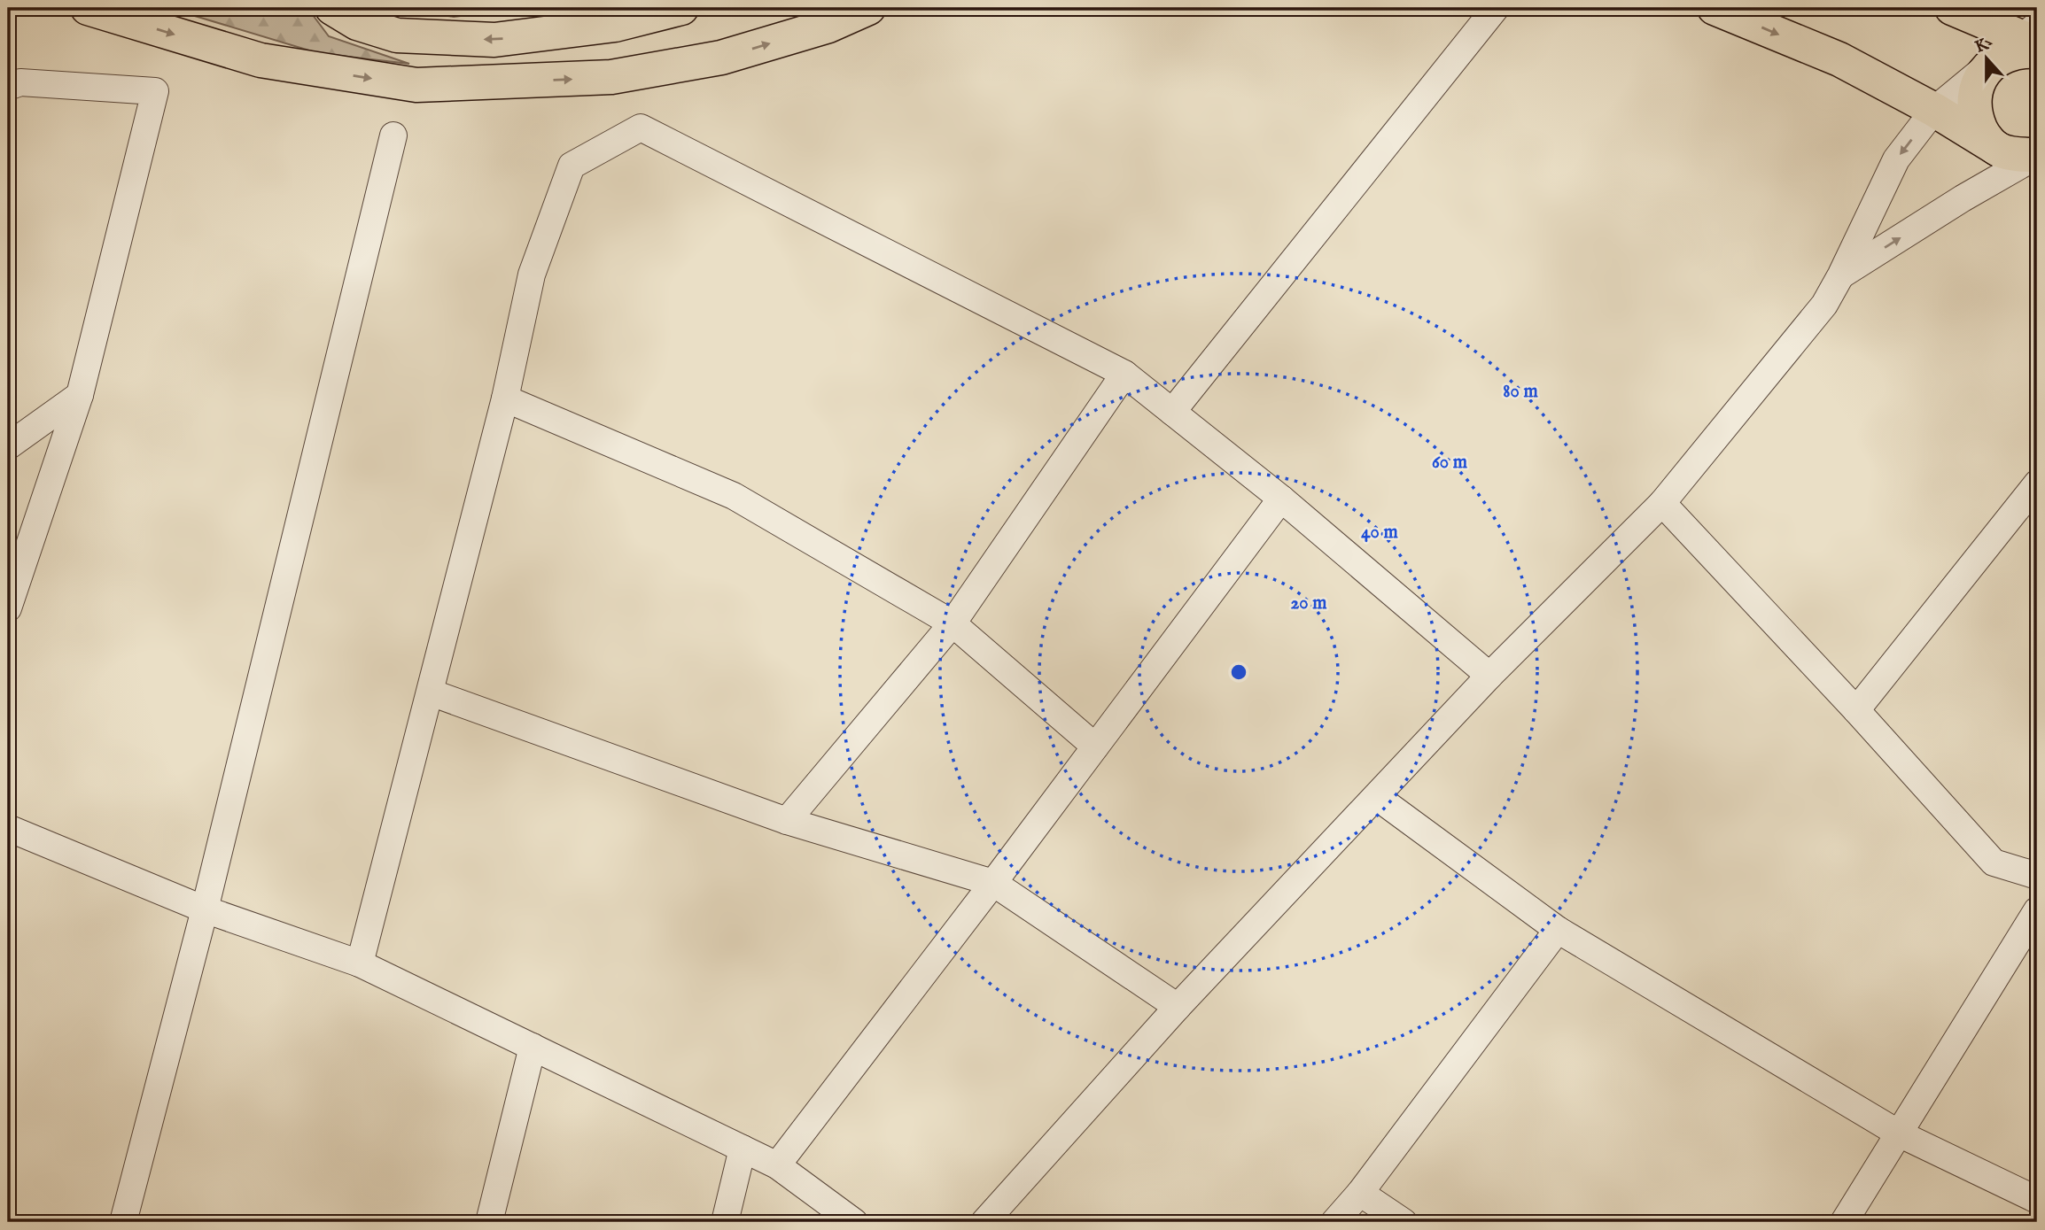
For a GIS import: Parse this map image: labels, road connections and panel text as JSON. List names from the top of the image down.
{
  "north": "top",
  "rings": [
    "80 m",
    "60 m",
    "40 m",
    "20 m"
  ]
}
